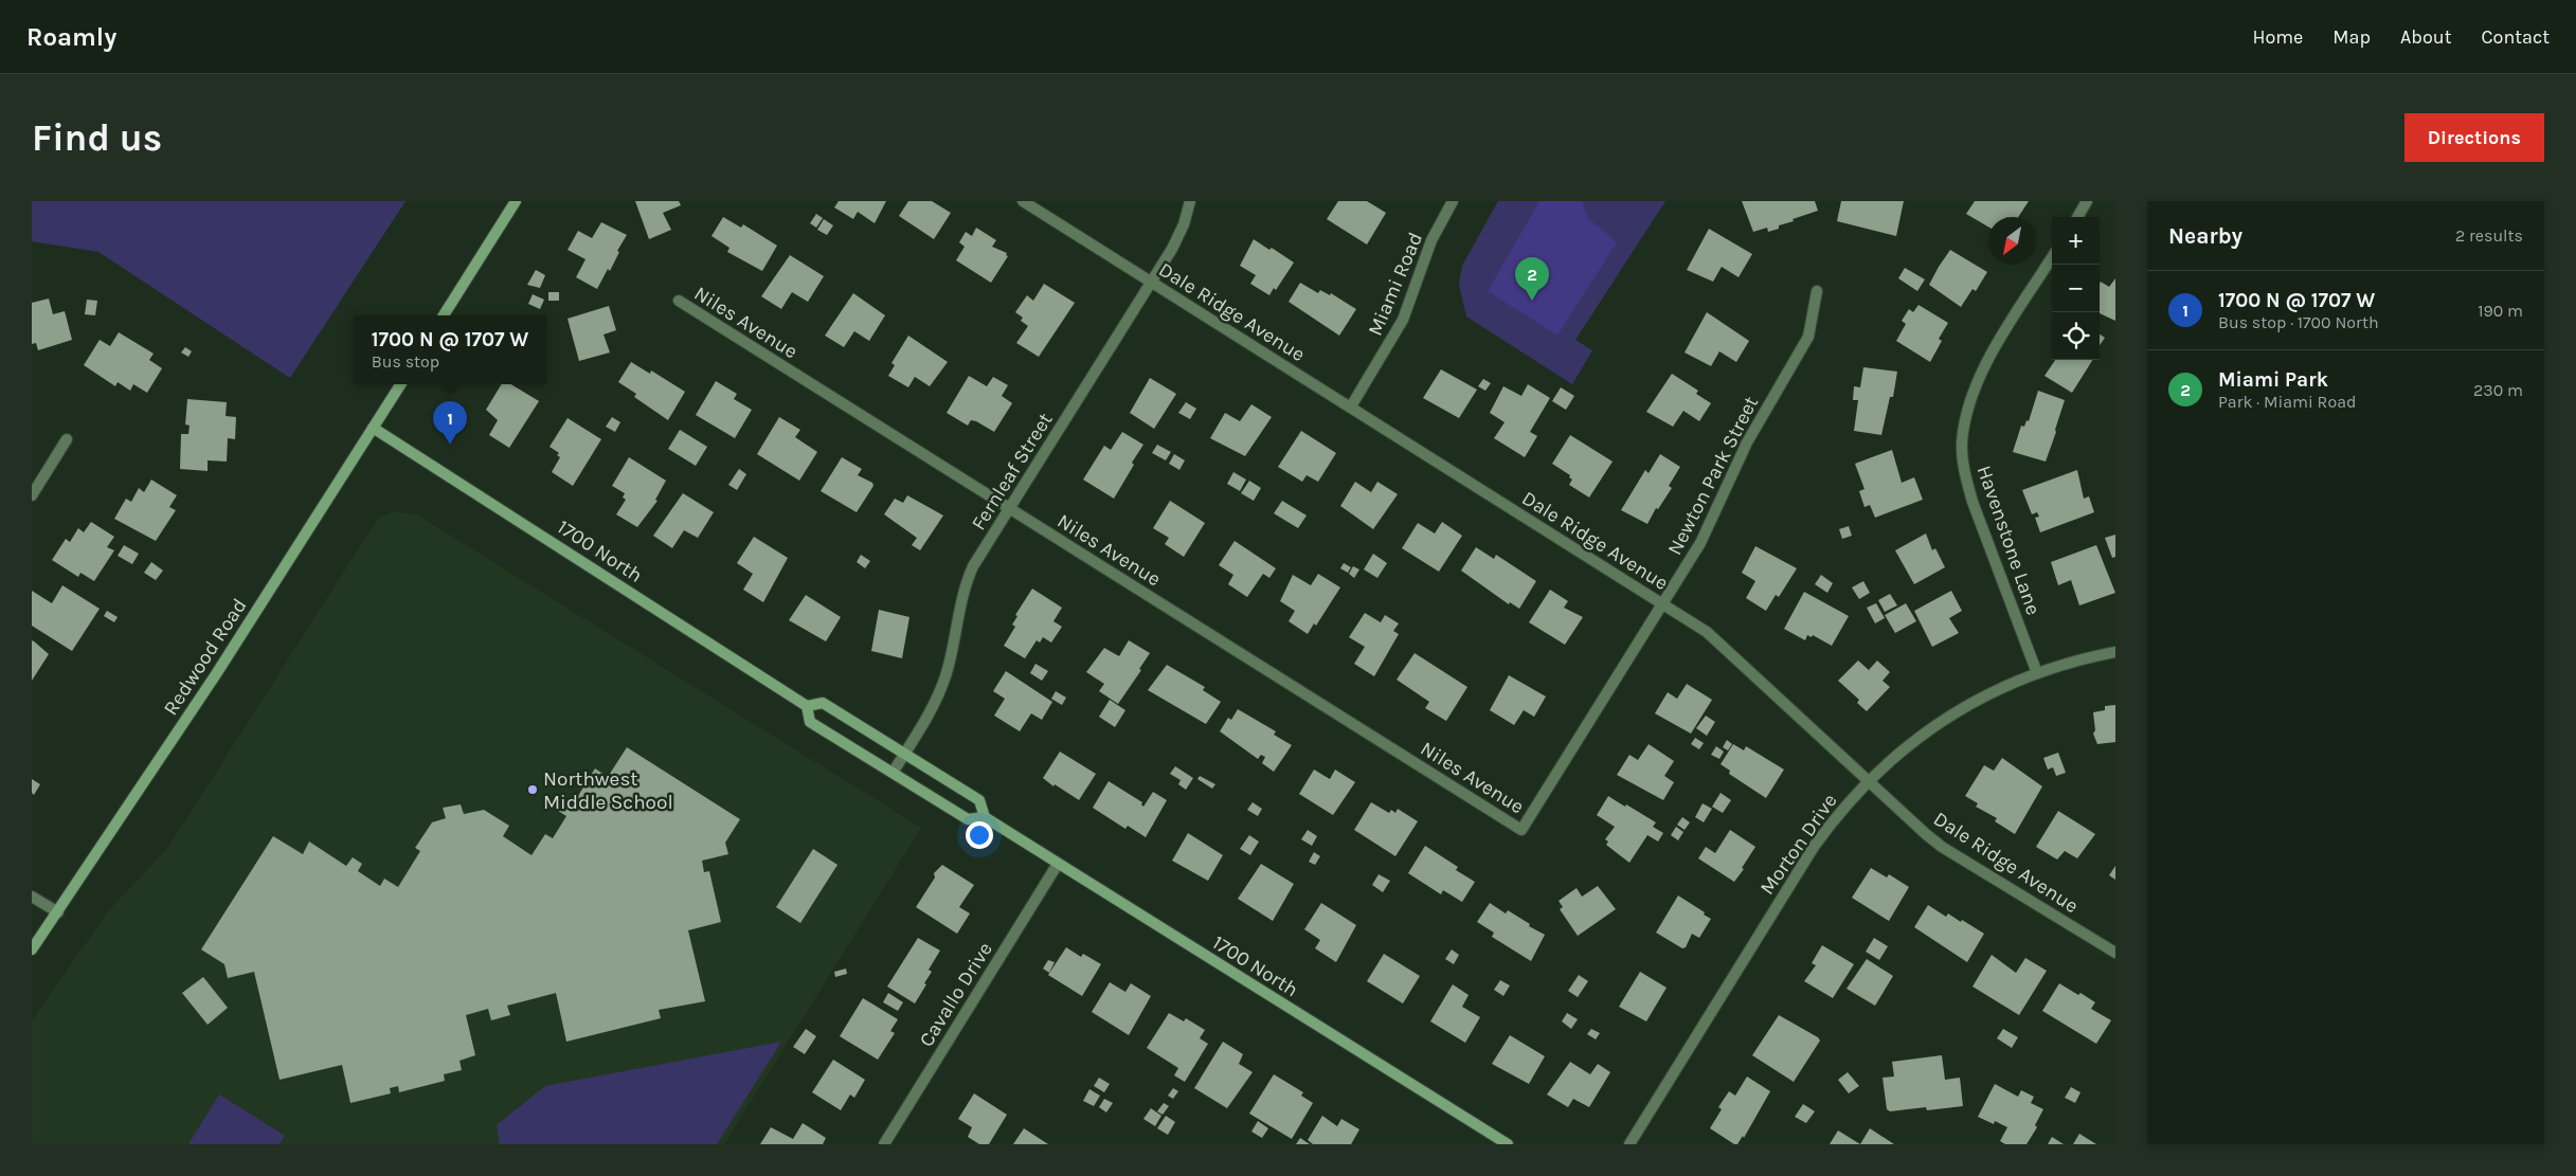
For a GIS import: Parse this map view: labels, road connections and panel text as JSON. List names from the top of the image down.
{
  "streets": {
    "street": [
      "Miami Road",
      "Dale Ridge Avenue",
      "Niles Avenue",
      "Fernleaf Street",
      "Newton Park Street",
      "Havenstone Lane",
      "1700 North",
      "Redwood Road",
      "Morton Drive",
      "Cavallo Drive"
    ]
  },
  "crossings": [
    ["Miami Road", "Dale Ridge Avenue"],
    ["Dale Ridge Avenue", "Fernleaf Street"],
    ["Dale Ridge Avenue", "Newton Park Street"],
    ["Dale Ridge Avenue", "Morton Drive"],
    ["Niles Avenue", "Fernleaf Street"],
    ["Niles Avenue", "Newton Park Street"],
    ["Fernleaf Street", "1700 North"],
    ["Havenstone Lane", "Morton Drive"],
    ["1700 North", "Redwood Road"],
    ["1700 North", "Cavallo Drive"]
  ],
  "places": ["Northwest Middle School"],
  "north": "bottom left",
  "page": {
    "header": "Roamly",
    "nav": [
      "Home",
      "Map",
      "About",
      "Contact"
    ],
    "buttons": "Directions",
    "title": "Find us",
    "heading": ["Nearby", "2 results"],
    "map_buttons": ["+", "−"],
    "pins": ["2", "1"],
    "list": [
      {
        "mark": "1",
        "name": "1700 N @ 1707 W",
        "note": "Bus stop · 1700 North",
        "value": "190 m"
      },
      {
        "mark": "2",
        "name": "Miami Park",
        "note": "Park · Miami Road",
        "value": "230 m"
      }
    ],
    "popup": ["1700 N @ 1707 W", "Bus stop"]
  }
}
